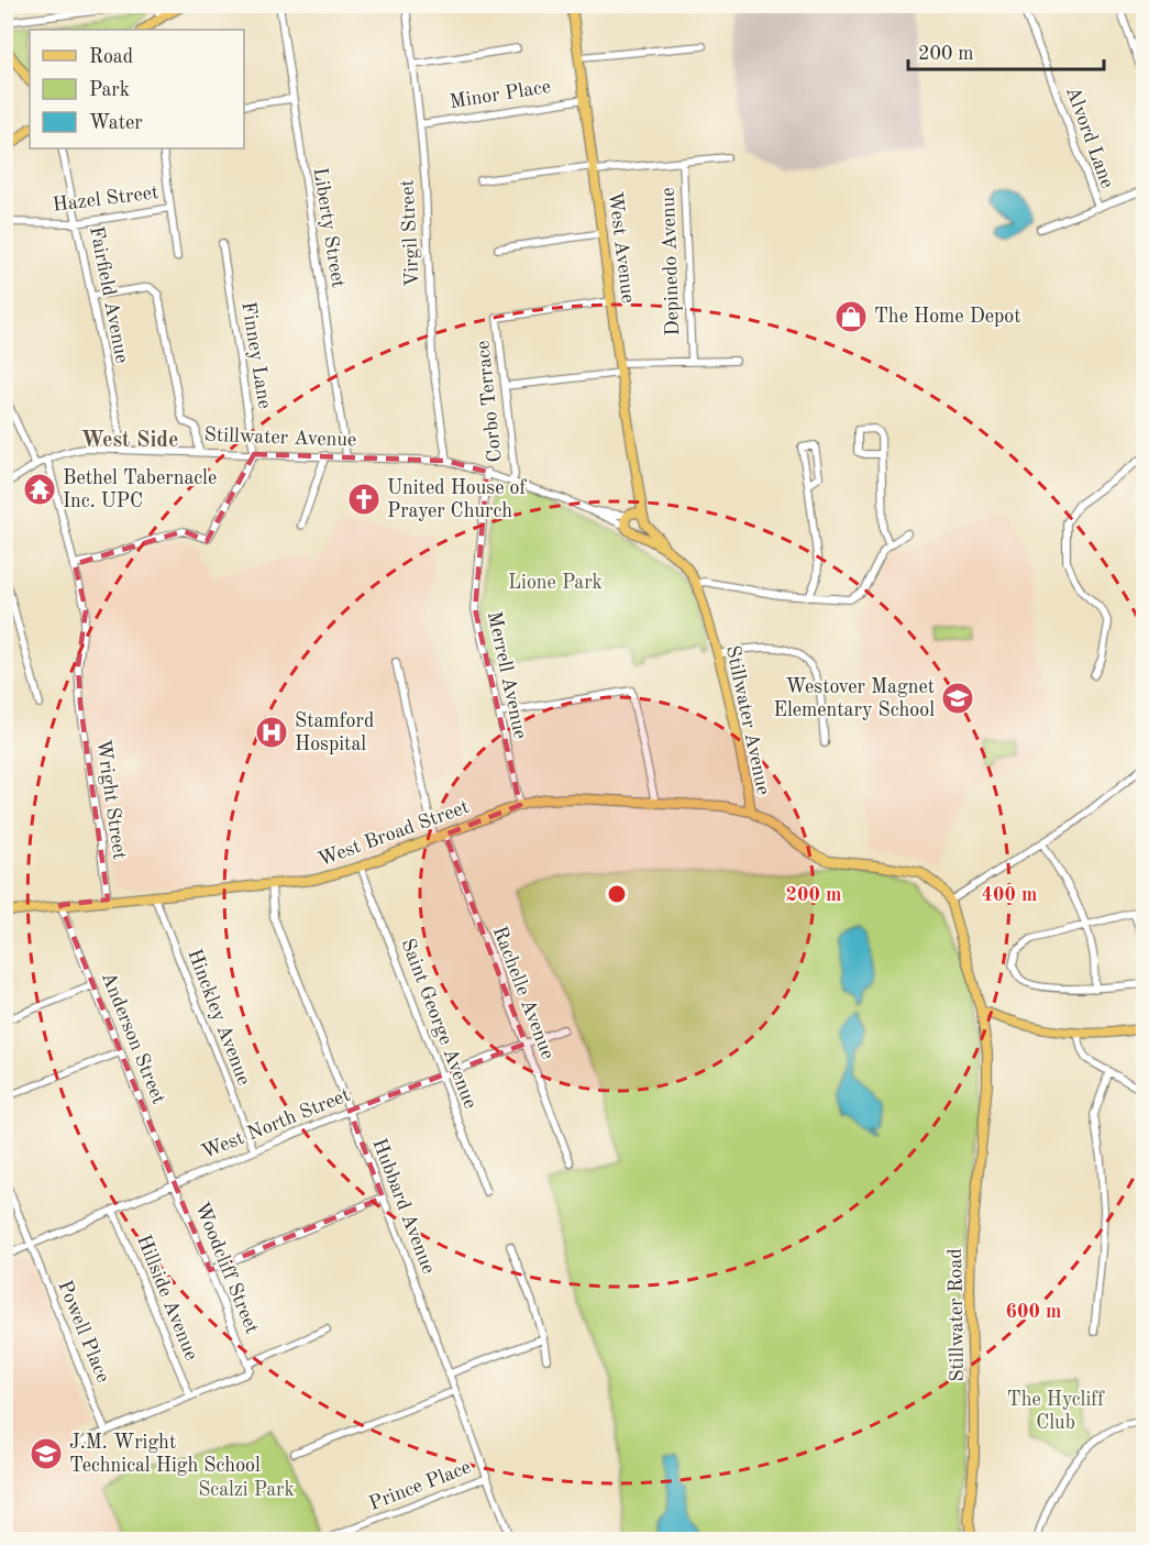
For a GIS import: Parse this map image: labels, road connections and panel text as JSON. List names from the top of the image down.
{
  "streets": {
    "main road": [
      "West Avenue",
      "Stillwater Avenue",
      "West Broad Street",
      "Stillwater Road"
    ],
    "street": [
      "Minor Place",
      "Alvord Lane",
      "Hazel Street",
      "Liberty Street",
      "Virgil Street",
      "Depinedo Avenue",
      "Fairfield Avenue",
      "Finney Lane",
      "Corbo Terrace",
      "Merrell Avenue",
      "Wright Street",
      "Rachelle Avenue",
      "Hinckley Avenue",
      "Saint George Avenue",
      "Anderson Street",
      "West North Street",
      "Hubbard Avenue",
      "Woodcliff Street",
      "Hillside Avenue",
      "Powell Place",
      "Prince Place"
    ]
  },
  "crossings": [
    ["Minor Place", "Virgil Street"],
    ["Minor Place", "West Avenue"],
    ["Hazel Street", "Fairfield Avenue"],
    ["Liberty Street", "Stillwater Avenue"],
    ["Virgil Street", "Stillwater Avenue"],
    ["West Avenue", "Corbo Terrace"],
    ["West Avenue", "Stillwater Avenue"],
    ["Fairfield Avenue", "Stillwater Avenue"],
    ["Finney Lane", "Stillwater Avenue"],
    ["Corbo Terrace", "Stillwater Avenue"],
    ["Stillwater Avenue", "Merrell Avenue"],
    ["Stillwater Avenue", "Wright Street"],
    ["Stillwater Avenue", "West Broad Street"],
    ["Stillwater Avenue", "Stillwater Road"],
    ["Merrell Avenue", "West Broad Street"],
    ["Wright Street", "West Broad Street"],
    ["West Broad Street", "Rachelle Avenue"],
    ["West Broad Street", "Hinckley Avenue"],
    ["West Broad Street", "Saint George Avenue"],
    ["West Broad Street", "Anderson Street"],
    ["West Broad Street", "Hubbard Avenue"],
    ["Rachelle Avenue", "West North Street"],
    ["Hinckley Avenue", "West North Street"],
    ["Saint George Avenue", "West North Street"],
    ["Anderson Street", "West North Street"],
    ["Anderson Street", "Woodcliff Street"],
    ["West North Street", "Hubbard Avenue"],
    ["West North Street", "Woodcliff Street"],
    ["West North Street", "Hillside Avenue"],
    ["West North Street", "Powell Place"],
    ["Hubbard Avenue", "Prince Place"]
  ],
  "districts": ["West Side"],
  "parks": ["Lione Park", "The Hycliff Club", "Scalzi Park"],
  "places": {
    "shop": ["The Home Depot"],
    "temple": ["Bethel Tabernacle Inc. UPC"],
    "church": ["United House of Prayer Church"],
    "school or university": ["Westover Magnet Elementary School", "J.M. Wright Technical High School"],
    "hospital": ["Stamford Hospital"]
  },
  "legend": ["Road", "Park", "Water"],
  "scale_bar": "200 m",
  "rings": ["200 m", "400 m", "600 m"]
}
